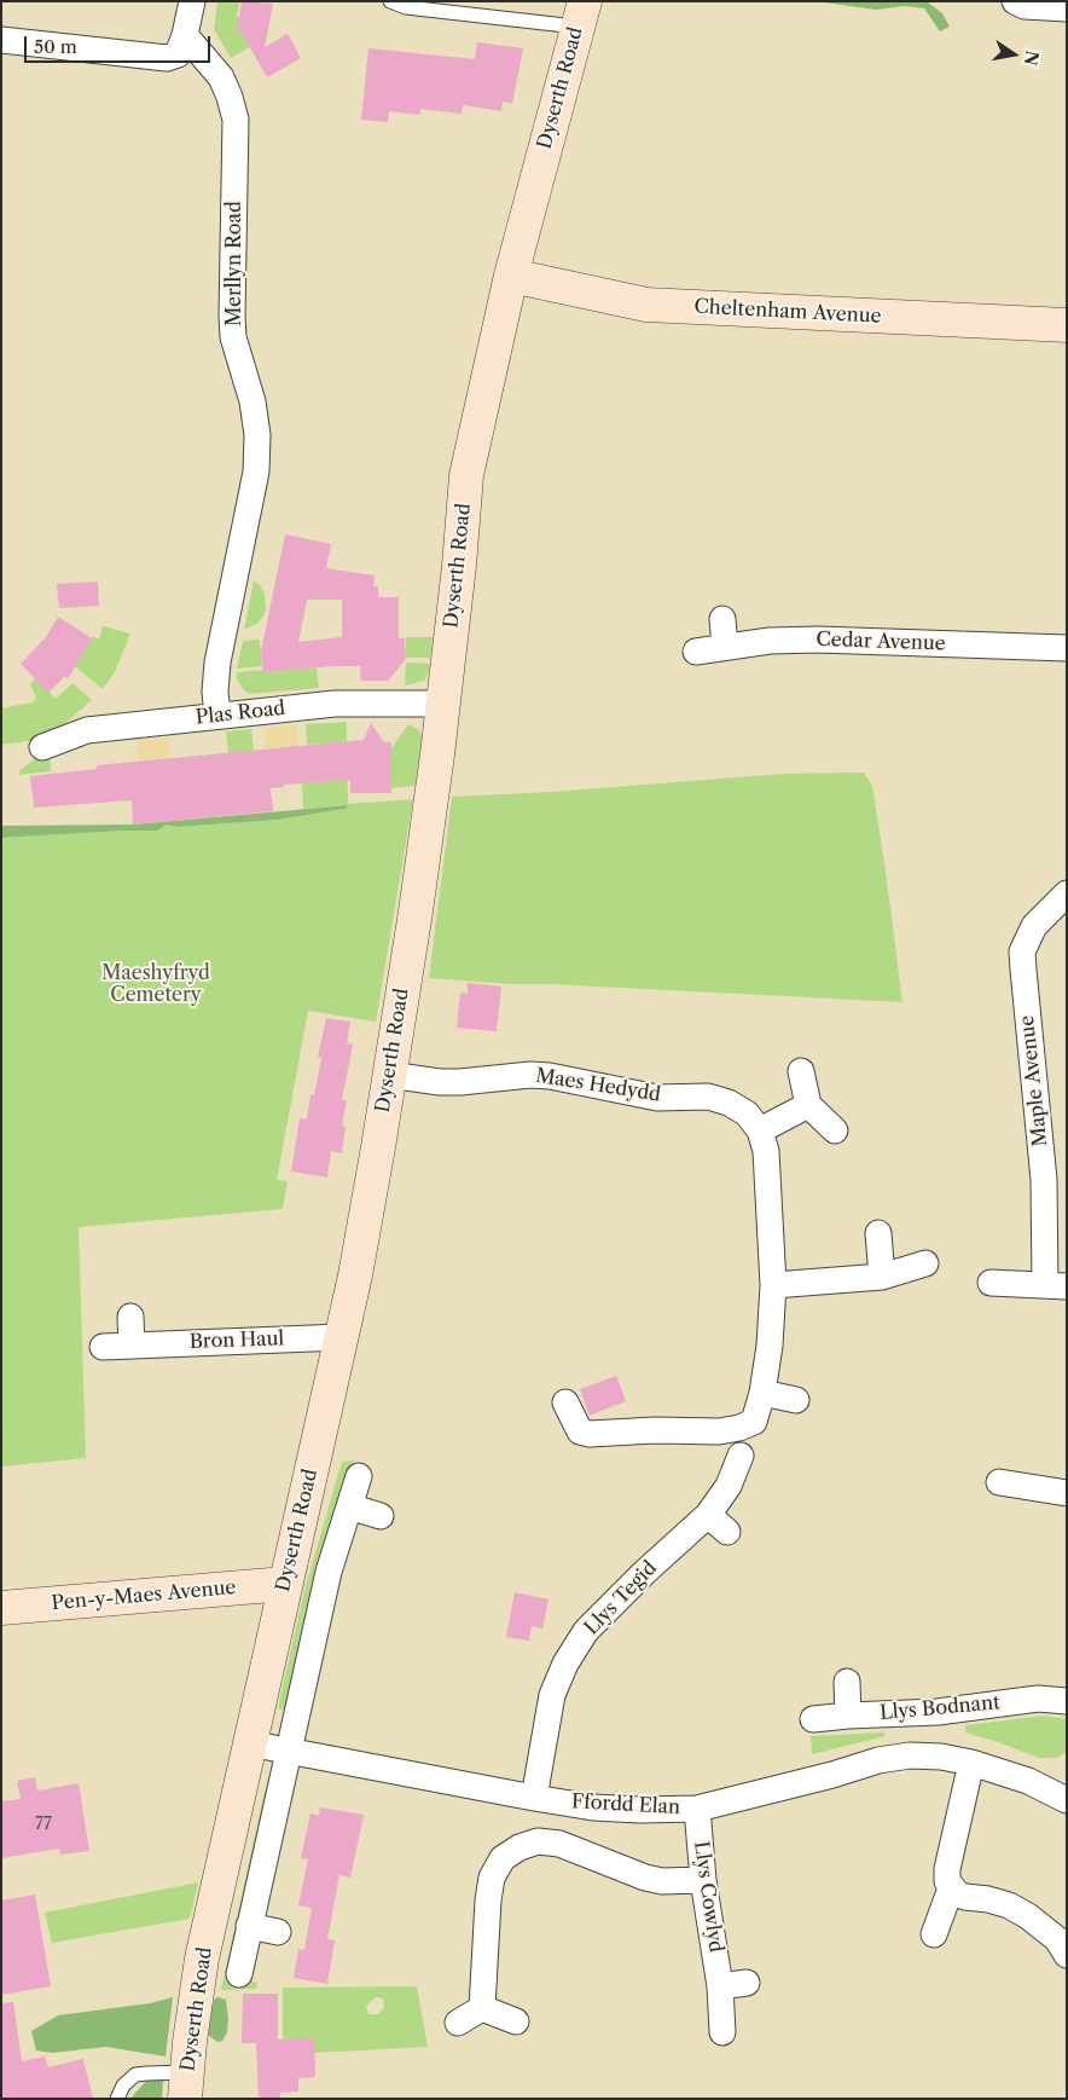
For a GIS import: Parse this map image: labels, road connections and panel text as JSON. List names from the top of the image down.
{
  "streets": {
    "main road": ["Dyserth Road", "Cheltenham Avenue", "Pen-y-Maes Avenue"],
    "street": [
      "Merllyn Road",
      "Cedar Avenue",
      "Plas Road",
      "Maple Avenue",
      "Maes Hedydd",
      "Bron Haul",
      "Llys Tegid",
      "Llys Bodnant",
      "Ffordd Elan",
      "Llys Cowlyd"
    ]
  },
  "crossings": [
    ["Dyserth Road", "Cheltenham Avenue"],
    ["Dyserth Road", "Plas Road"],
    ["Dyserth Road", "Maes Hedydd"],
    ["Dyserth Road", "Bron Haul"],
    ["Dyserth Road", "Pen-y-Maes Avenue"],
    ["Dyserth Road", "Ffordd Elan"],
    ["Merllyn Road", "Plas Road"],
    ["Llys Tegid", "Ffordd Elan"],
    ["Ffordd Elan", "Llys Cowlyd"]
  ],
  "parks": ["Maeshyfryd Cemetery"],
  "house_numbers": ["77"],
  "scale_bar": "50 m",
  "north": "right"
}
